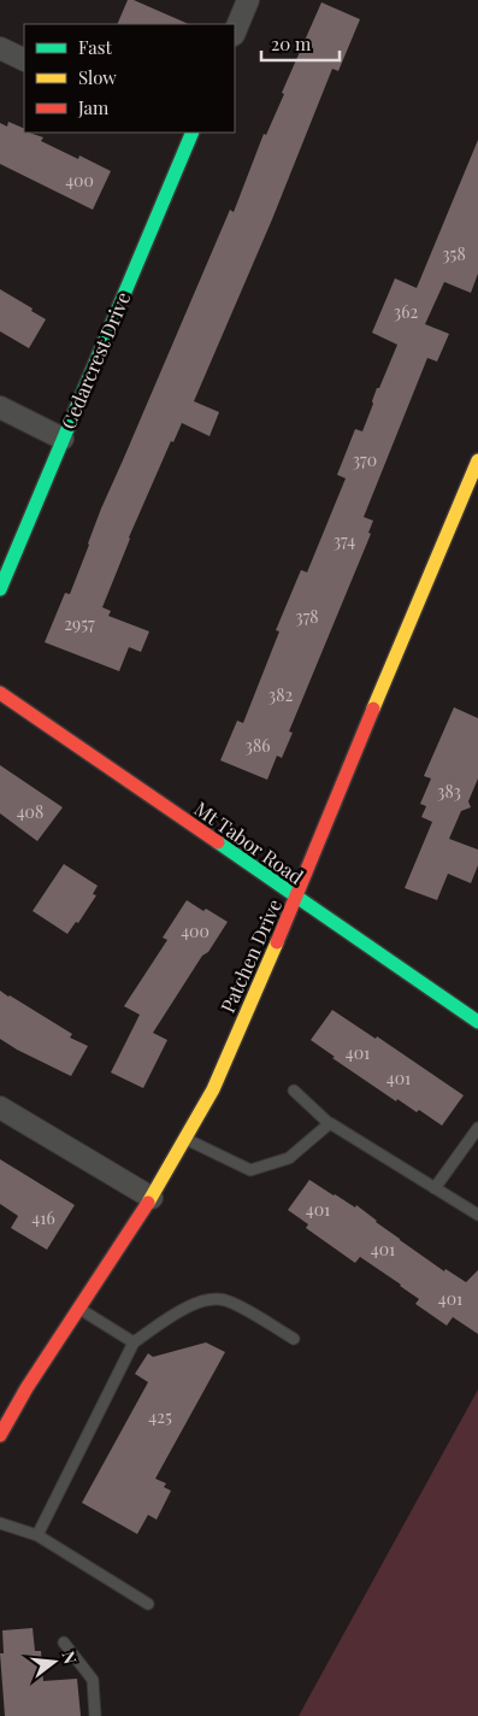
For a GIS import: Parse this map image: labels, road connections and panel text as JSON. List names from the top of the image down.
{
  "streets": {
    "street": ["Cedarcrest Drive", "Mt Tabor Road", "Patchen Drive"]
  },
  "crossings": [
    ["Mt Tabor Road", "Patchen Drive"]
  ],
  "house_numbers": [
    "400",
    "358",
    "362",
    "370",
    "374",
    "378",
    "2957",
    "382",
    "386",
    "383",
    "408",
    "400",
    "401",
    "401",
    "401",
    "416",
    "401",
    "401",
    "425"
  ],
  "legend": ["Fast", "Slow", "Jam"],
  "scale_bar": "20 m",
  "north": "right"
}
